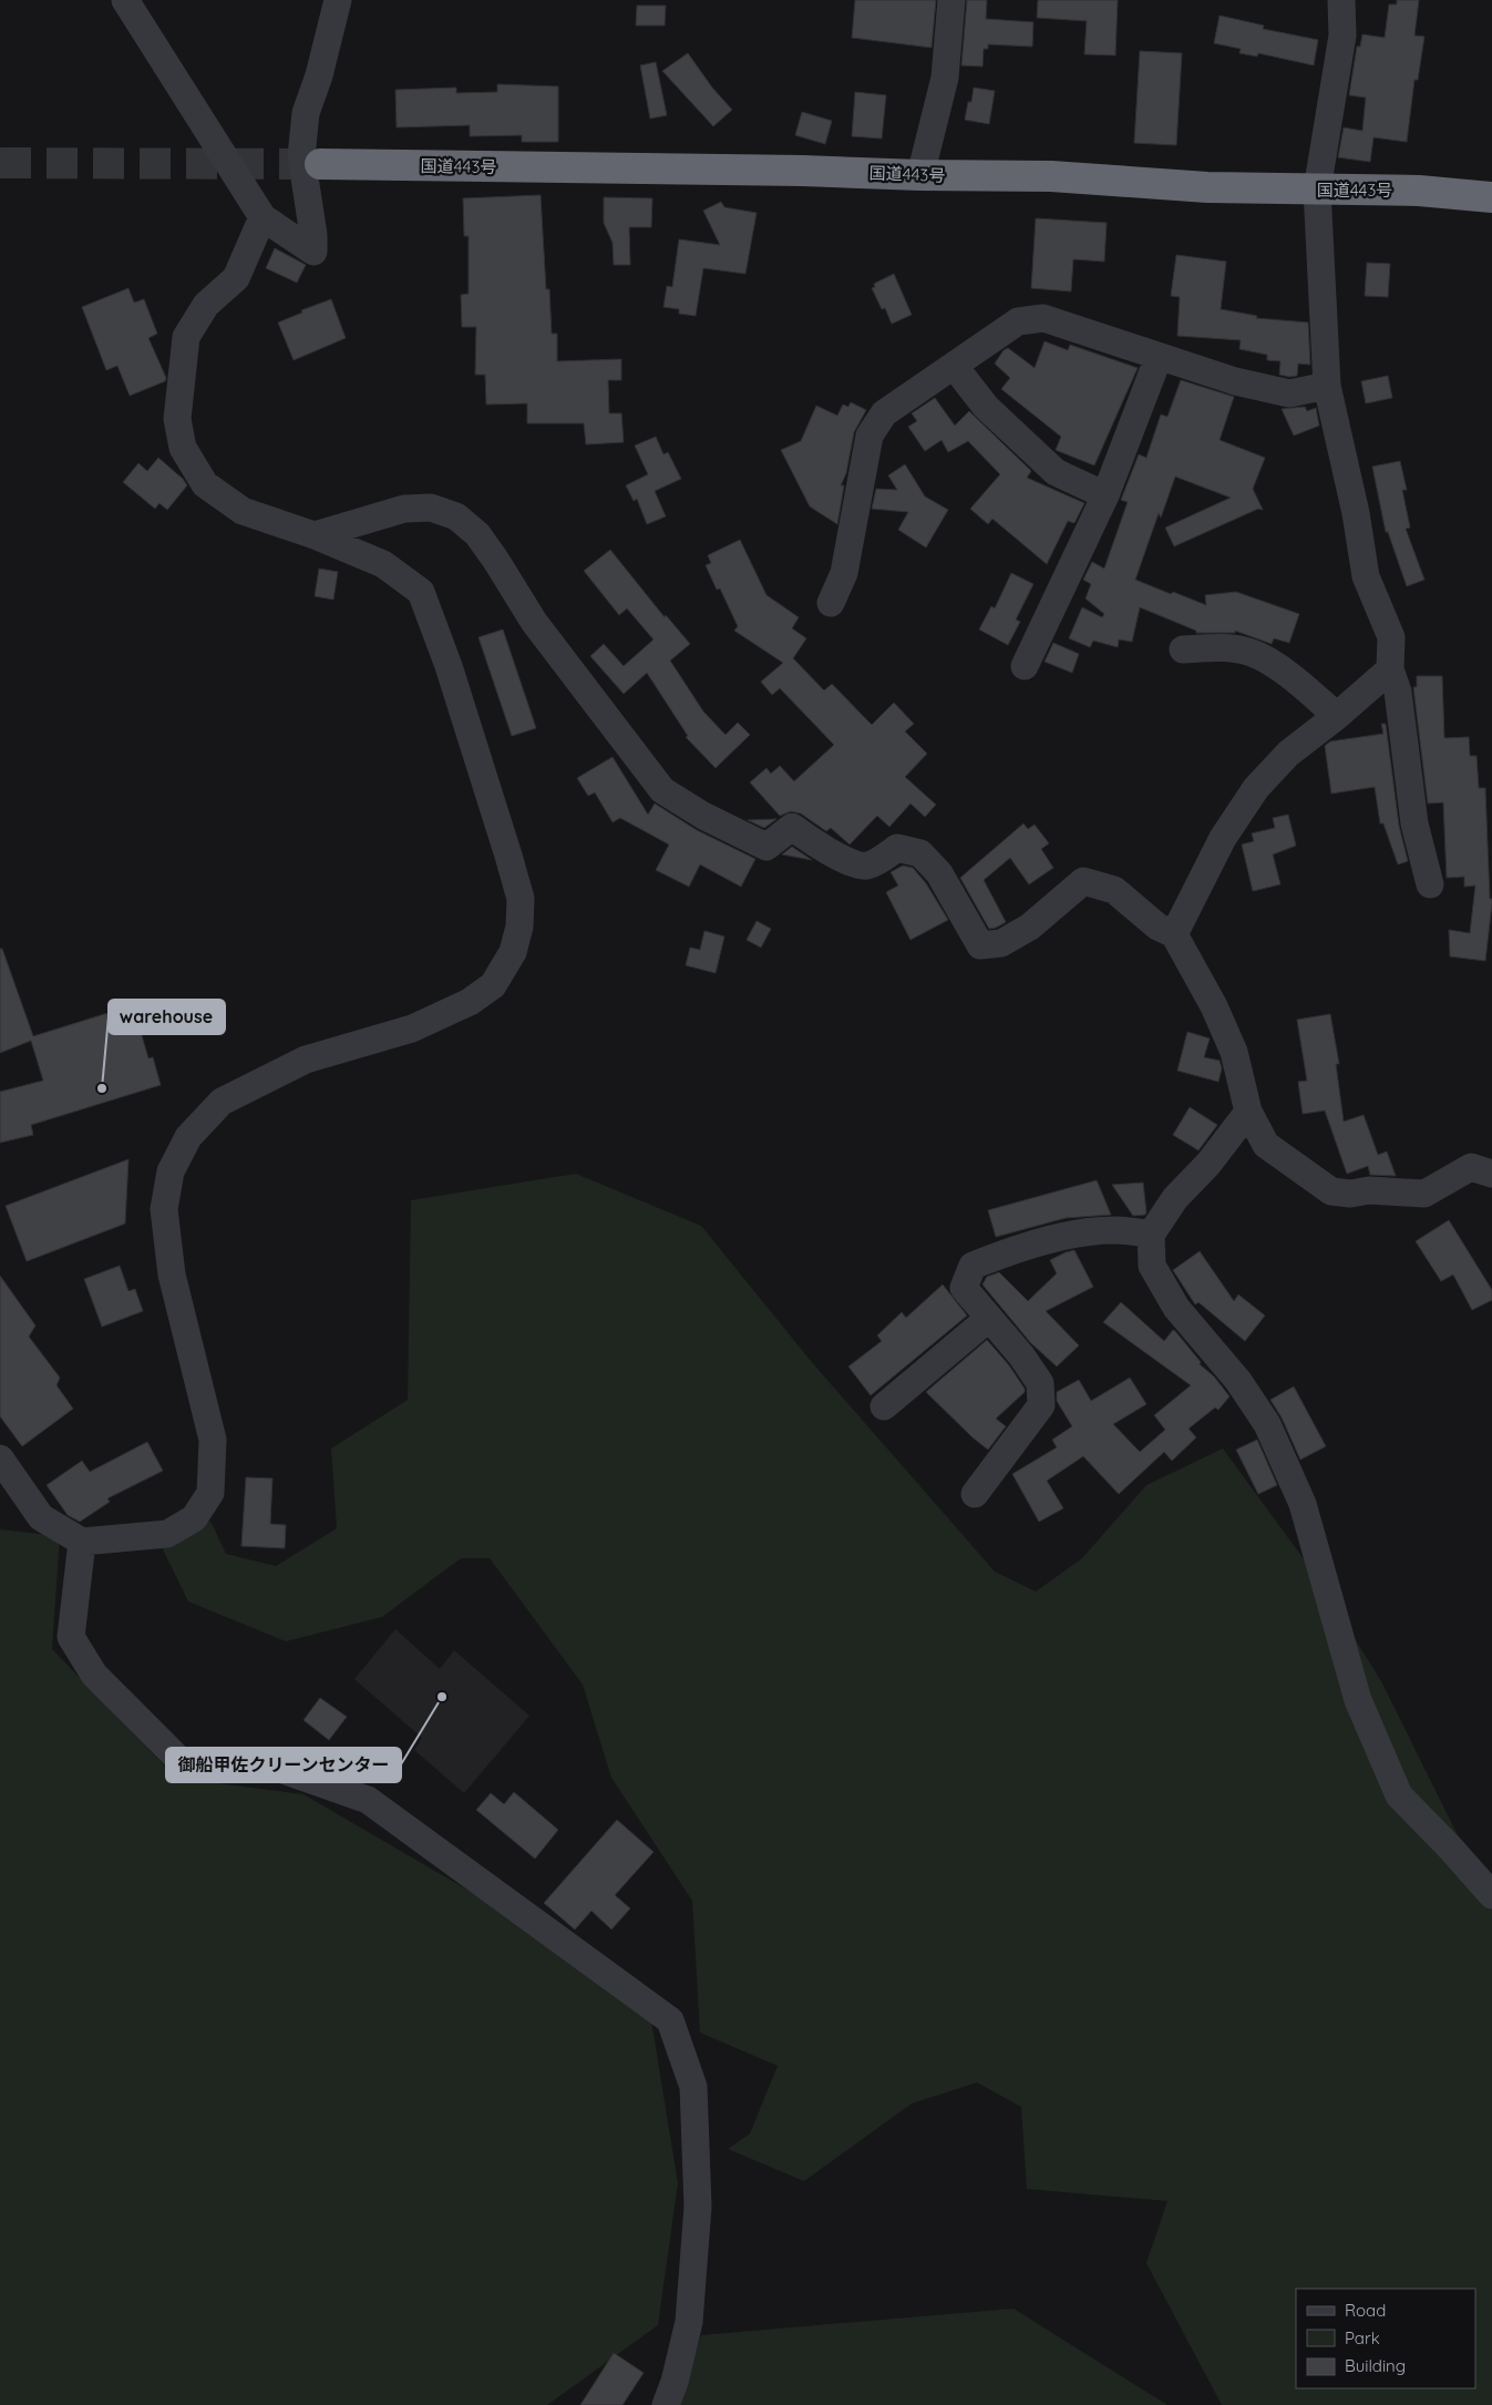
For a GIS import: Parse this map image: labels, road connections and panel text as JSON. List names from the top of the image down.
{
  "streets": {
    "highway": ["国道443号"]
  },
  "places": ["warehouse", "御船甲佐クリーンセンター"],
  "legend": ["Road", "Park", "Building"]
}
